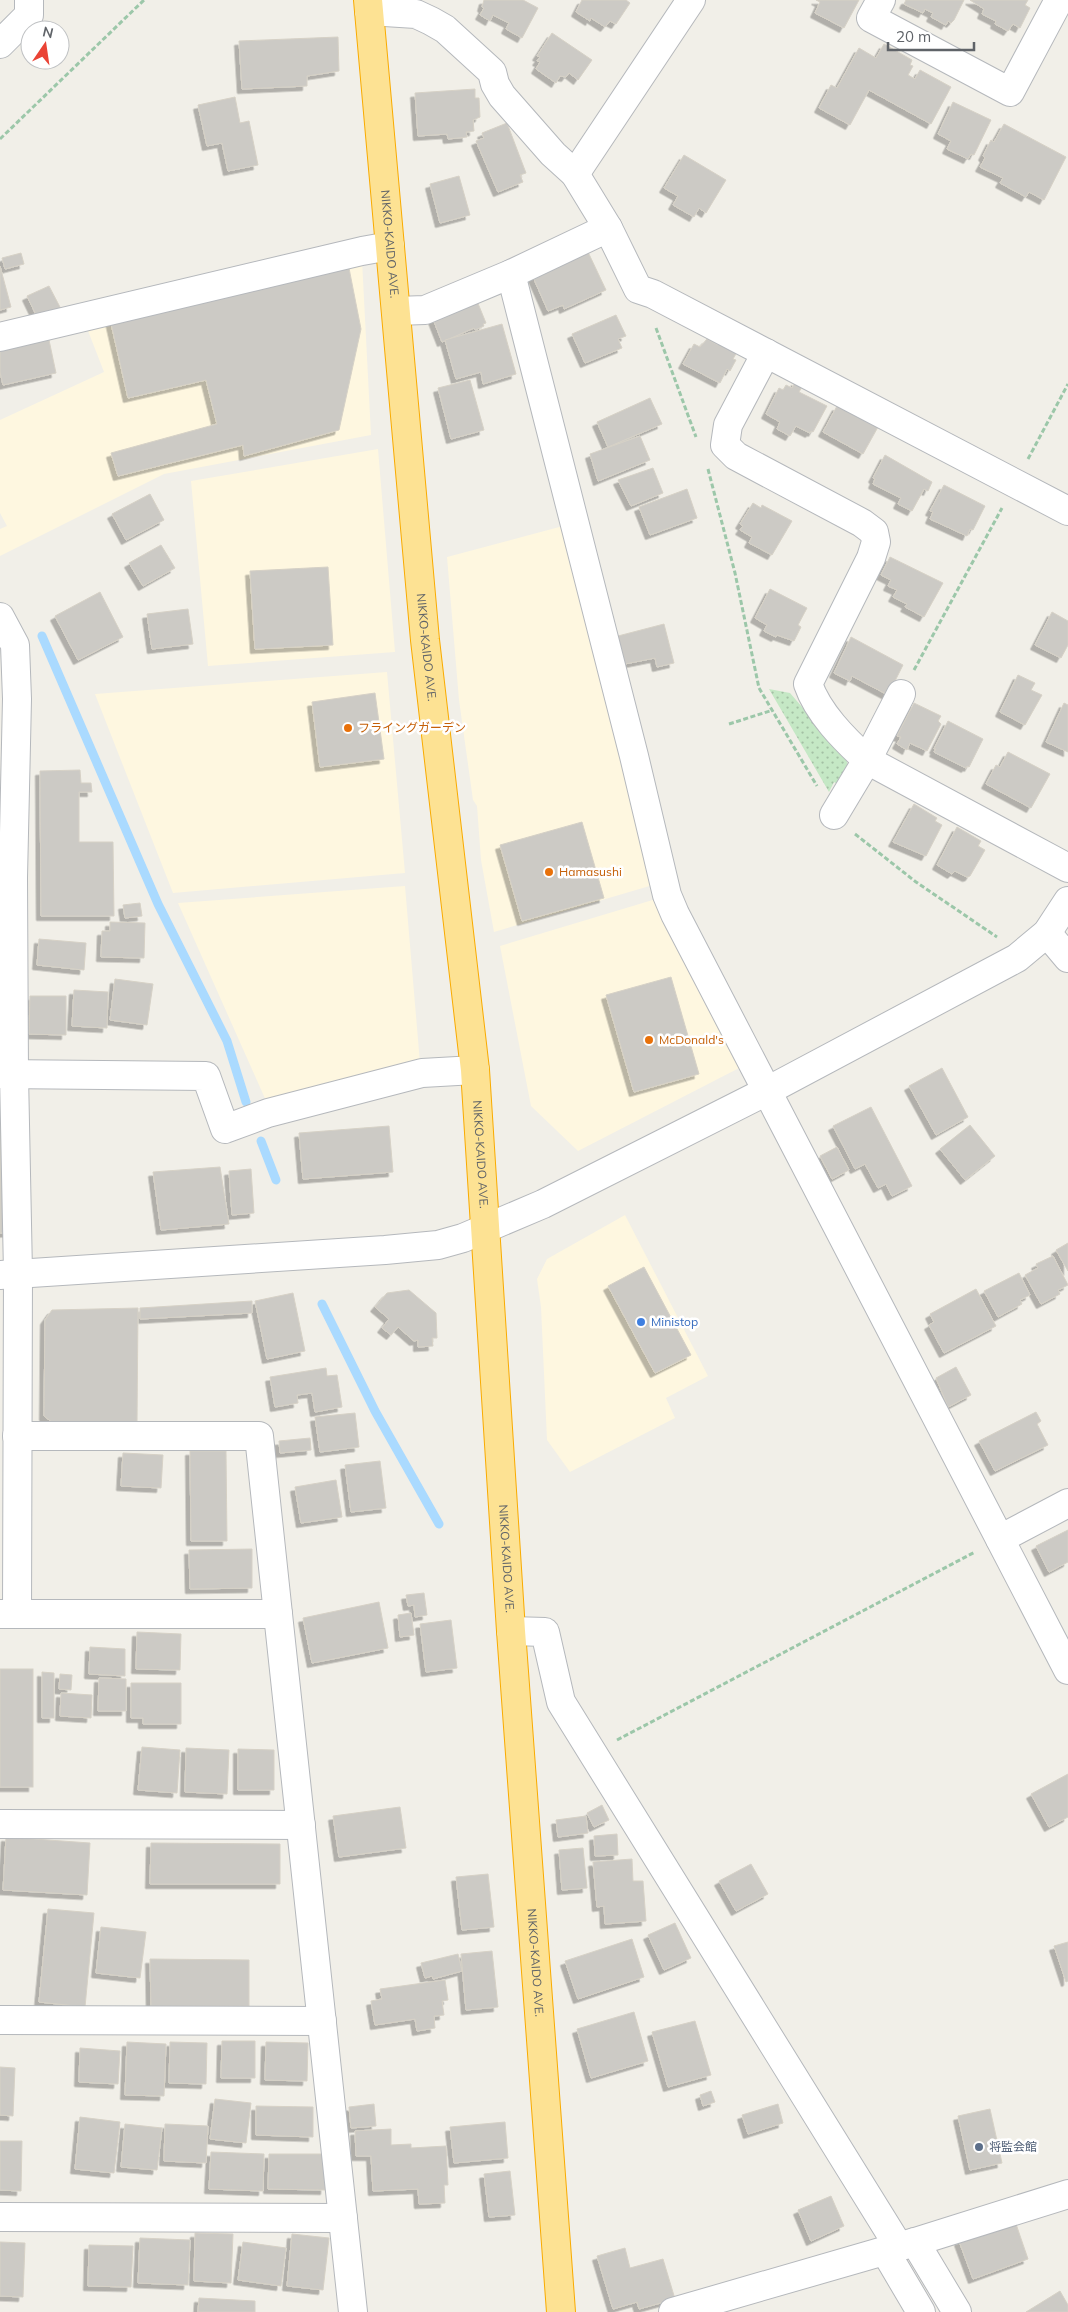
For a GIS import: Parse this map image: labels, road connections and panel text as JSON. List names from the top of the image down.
{
  "streets": {
    "highway": ["NIKKO-KAIDO AVE."]
  },
  "places": [
    "フライングガーデン",
    "Hamasushi",
    "McDonald's",
    "Ministop",
    "将監会館"
  ],
  "scale_bar": "20 m",
  "north": "top"
}
